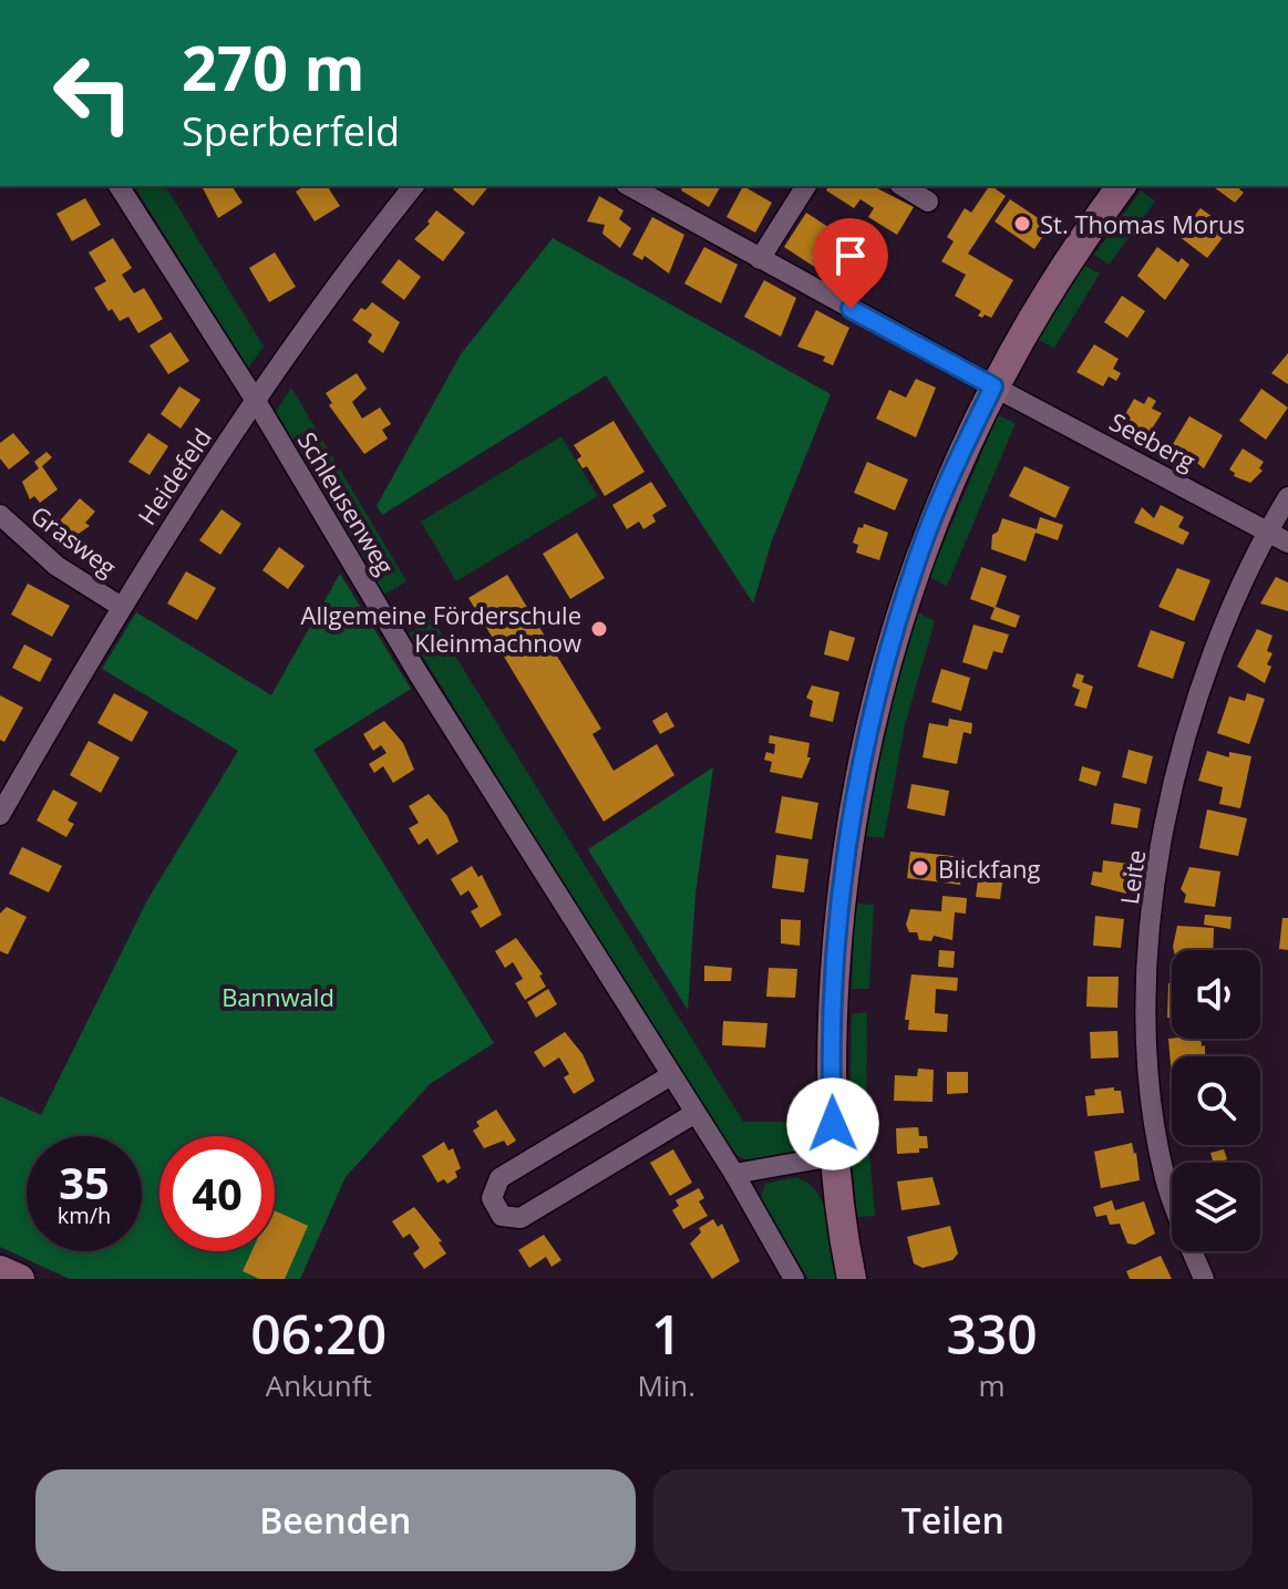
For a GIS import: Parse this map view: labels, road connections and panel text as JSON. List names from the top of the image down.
{
  "streets": {
    "street": [
      "Seeberg",
      "Heidefeld",
      "Schleusenweg",
      "Grasweg",
      "Leite"
    ]
  },
  "crossings": [
    ["Seeberg", "Leite"],
    ["Heidefeld", "Schleusenweg"],
    ["Heidefeld", "Grasweg"]
  ],
  "parks": ["Bannwald"],
  "places": ["St. Thomas Morus", "Allgemeine Förderschule Kleinmachnow", "Blickfang"],
  "page": {
    "turn": ["270 m", "Sperberfeld"],
    "speed": "35 km/h",
    "limit": "40",
    "eta": [
      "06:20",
      "Ankunft",
      "1",
      "Min.",
      "330",
      "m"
    ],
    "buttons": ["Beenden", "Teilen"]
  }
}
